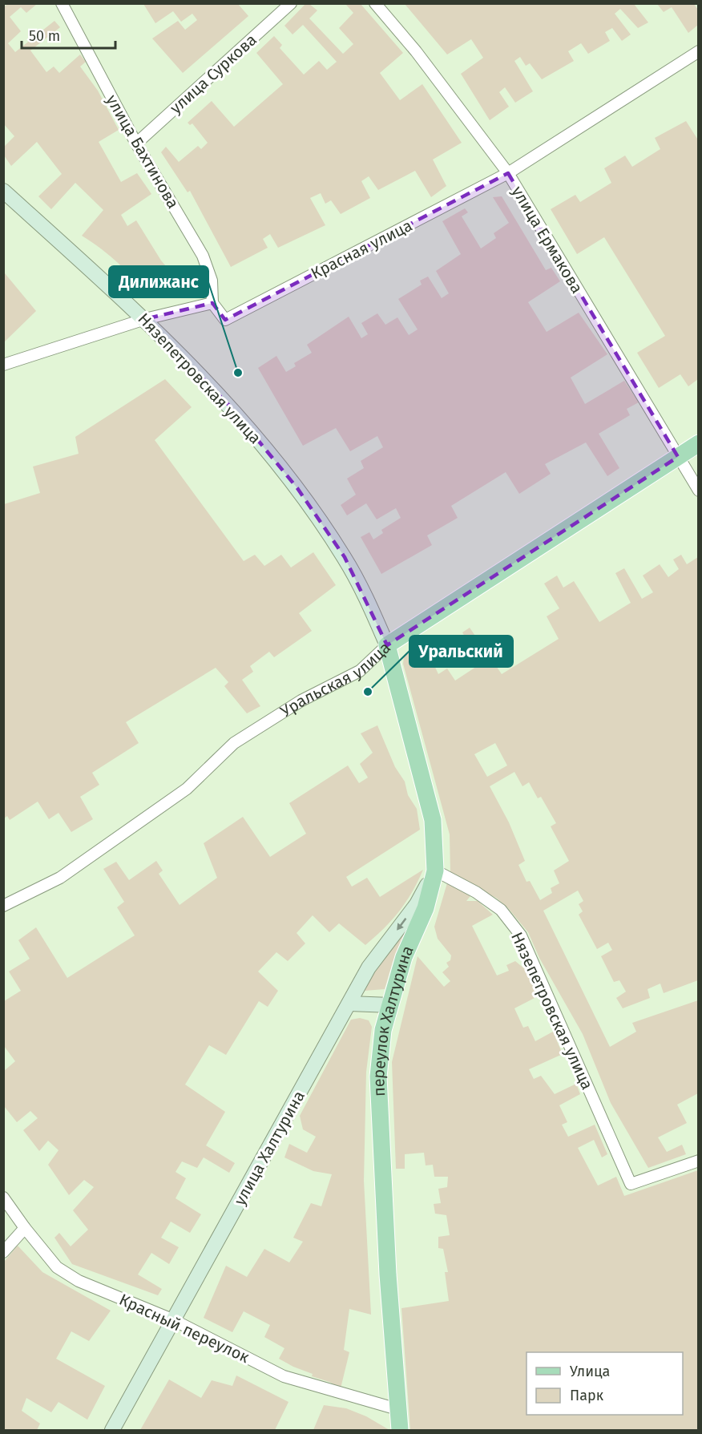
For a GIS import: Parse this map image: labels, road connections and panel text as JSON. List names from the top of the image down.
{
  "streets": {
    "main road": ["Уральская улица", "переулок Халтурина"],
    "street": [
      "улица Суркова",
      "улица Бахтинова",
      "улица Ермакова",
      "Красная улица",
      "Нязепетровская улица",
      "улица Халтурина",
      "Красный переулок"
    ]
  },
  "crossings": [
    ["улица Суркова", "улица Бахтинова"],
    ["улица Бахтинова", "Красная улица"],
    ["улица Ермакова", "Красная улица"],
    ["улица Ермакова", "Уральская улица"],
    ["Нязепетровская улица", "Уральская улица"],
    ["Нязепетровская улица", "переулок Халтурина"],
    ["Нязепетровская улица", "улица Халтурина"],
    ["Уральская улица", "переулок Халтурина"],
    ["переулок Халтурина", "улица Халтурина"],
    ["переулок Халтурина", "Красный переулок"],
    ["улица Халтурина", "Красный переулок"]
  ],
  "places": ["Дилижанс", "Уральский"],
  "legend": ["Улица", "Парк"],
  "scale_bar": "50 m"
}
